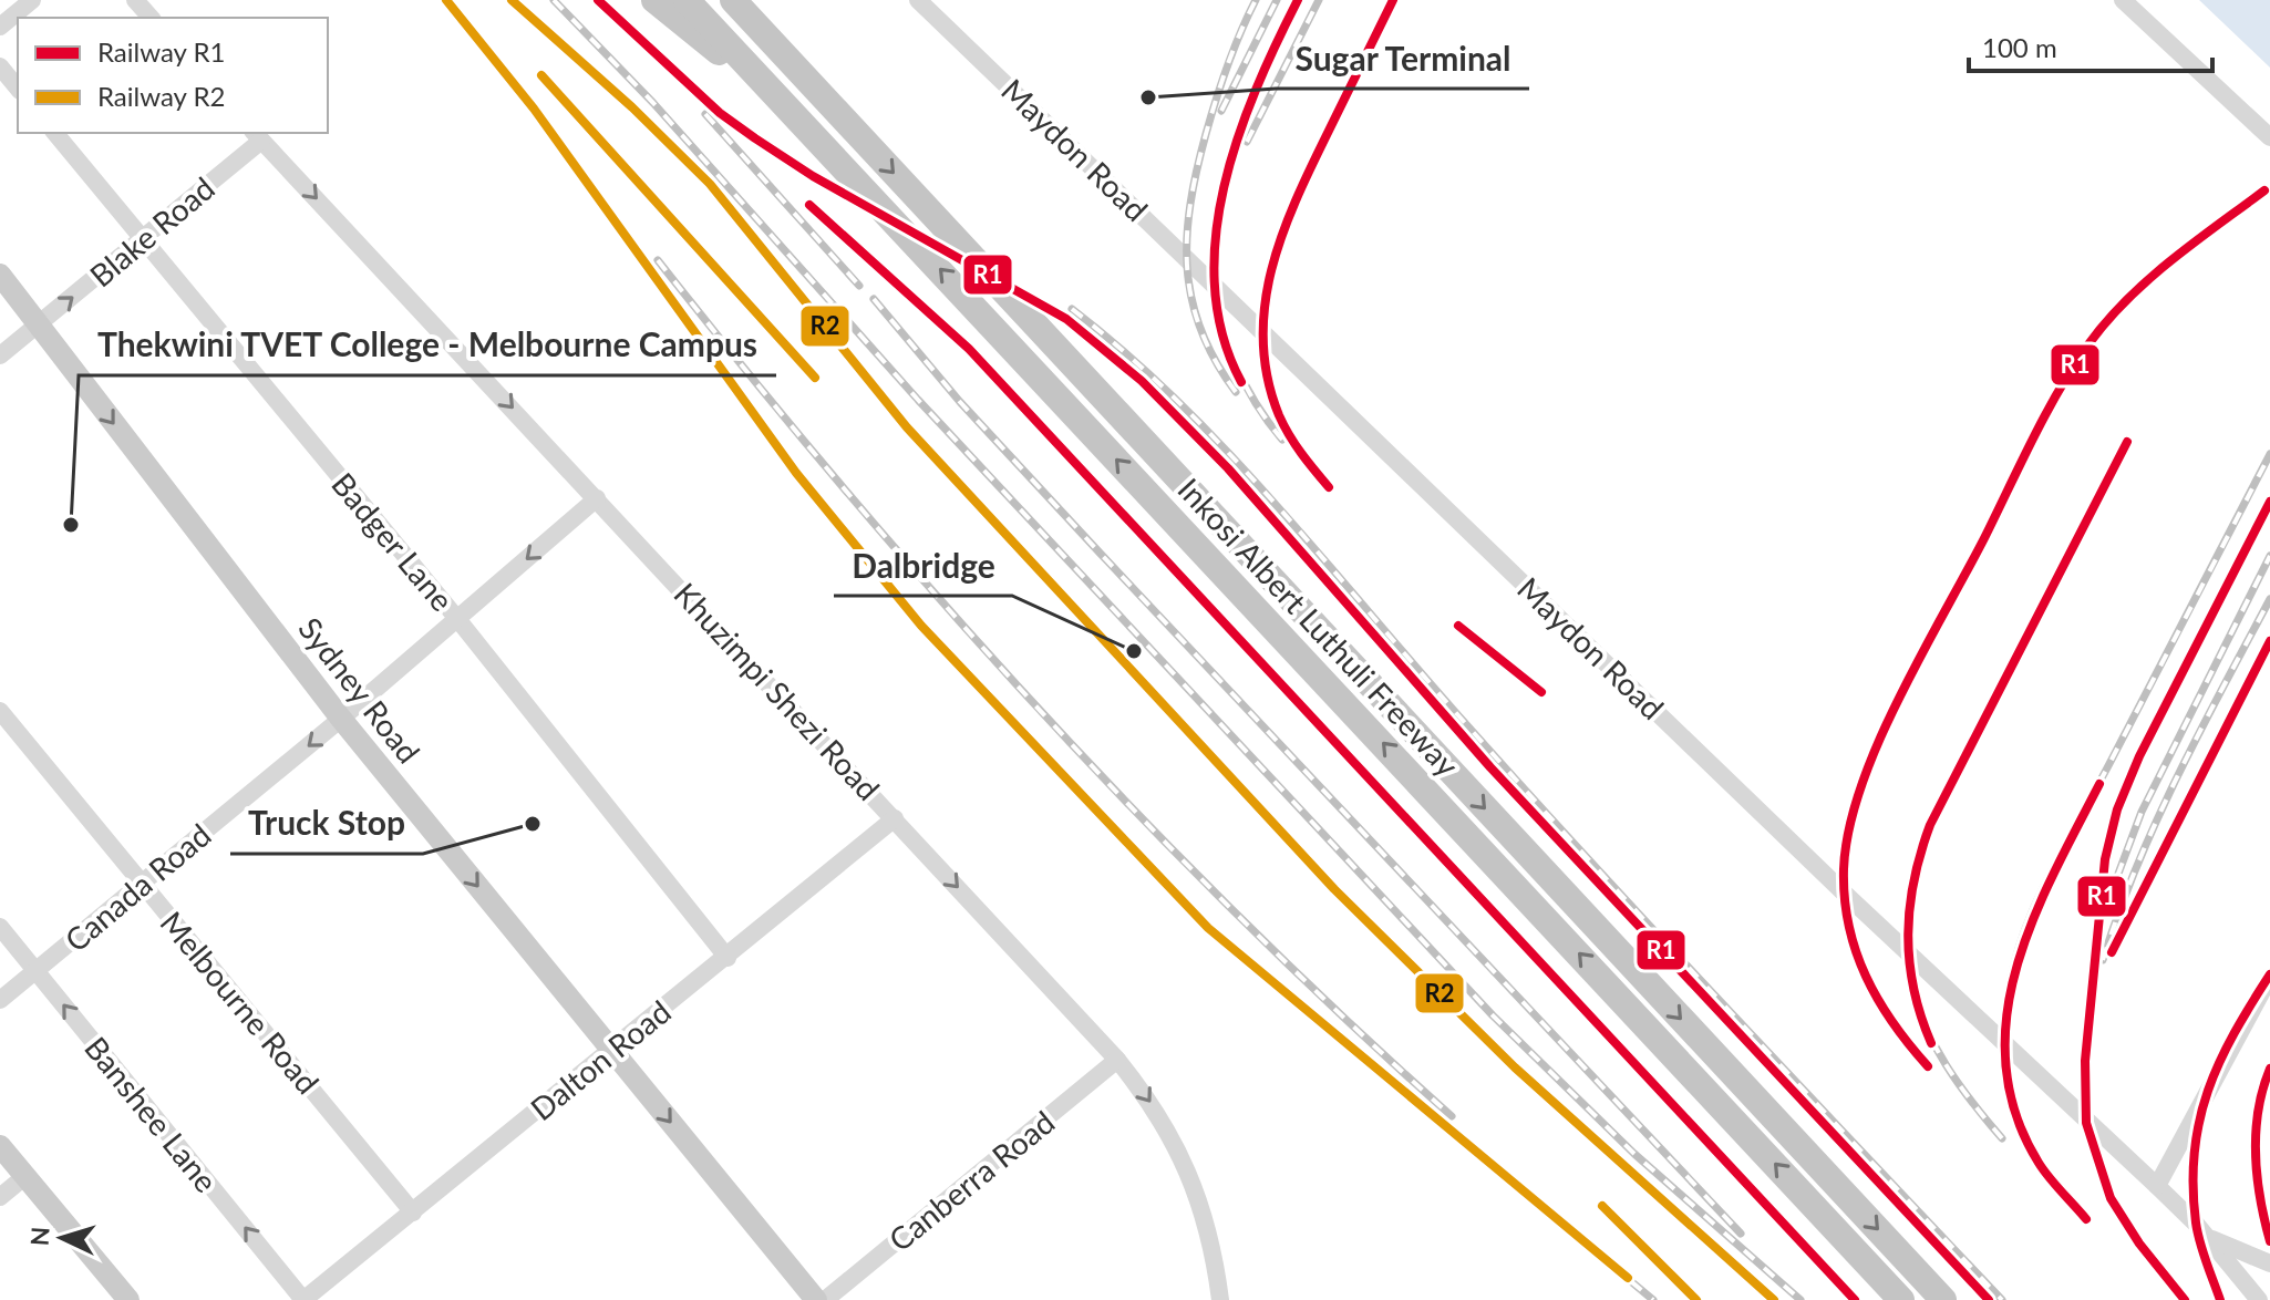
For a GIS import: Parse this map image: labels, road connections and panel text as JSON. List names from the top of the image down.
{
  "streets": {
    "highway": ["Inkosi Albert Luthuli Freeway"],
    "main road": ["Sydney Road"],
    "street": [
      "Maydon Road",
      "Blake Road",
      "Badger Lane",
      "Khuzimpi Shezi Road",
      "Canada Road",
      "Melbourne Road",
      "Dalton Road",
      "Banshee Lane",
      "Canberra Road"
    ]
  },
  "crossings": [
    ["Blake Road", "Badger Lane"],
    ["Blake Road", "Sydney Road"],
    ["Blake Road", "Khuzimpi Shezi Road"],
    ["Badger Lane", "Canada Road"],
    ["Badger Lane", "Dalton Road"],
    ["Sydney Road", "Canada Road"],
    ["Sydney Road", "Dalton Road"],
    ["Khuzimpi Shezi Road", "Canada Road"],
    ["Khuzimpi Shezi Road", "Dalton Road"],
    ["Khuzimpi Shezi Road", "Canberra Road"],
    ["Canada Road", "Melbourne Road"],
    ["Canada Road", "Banshee Lane"],
    ["Melbourne Road", "Dalton Road"],
    ["Dalton Road", "Banshee Lane"]
  ],
  "one_way": [
    "Blake Road",
    "Sydney Road",
    "Khuzimpi Shezi Road",
    "Canada Road",
    "Banshee Lane"
  ],
  "places": [
    "Sugar Terminal",
    "Thekwini TVET College - Melbourne Campus",
    "Dalbridge",
    "Truck Stop"
  ],
  "lines": ["rail line R1", "rail line R2"],
  "legend": ["Railway R1", "Railway R2"],
  "scale_bar": "100 m",
  "north": "left"
}
